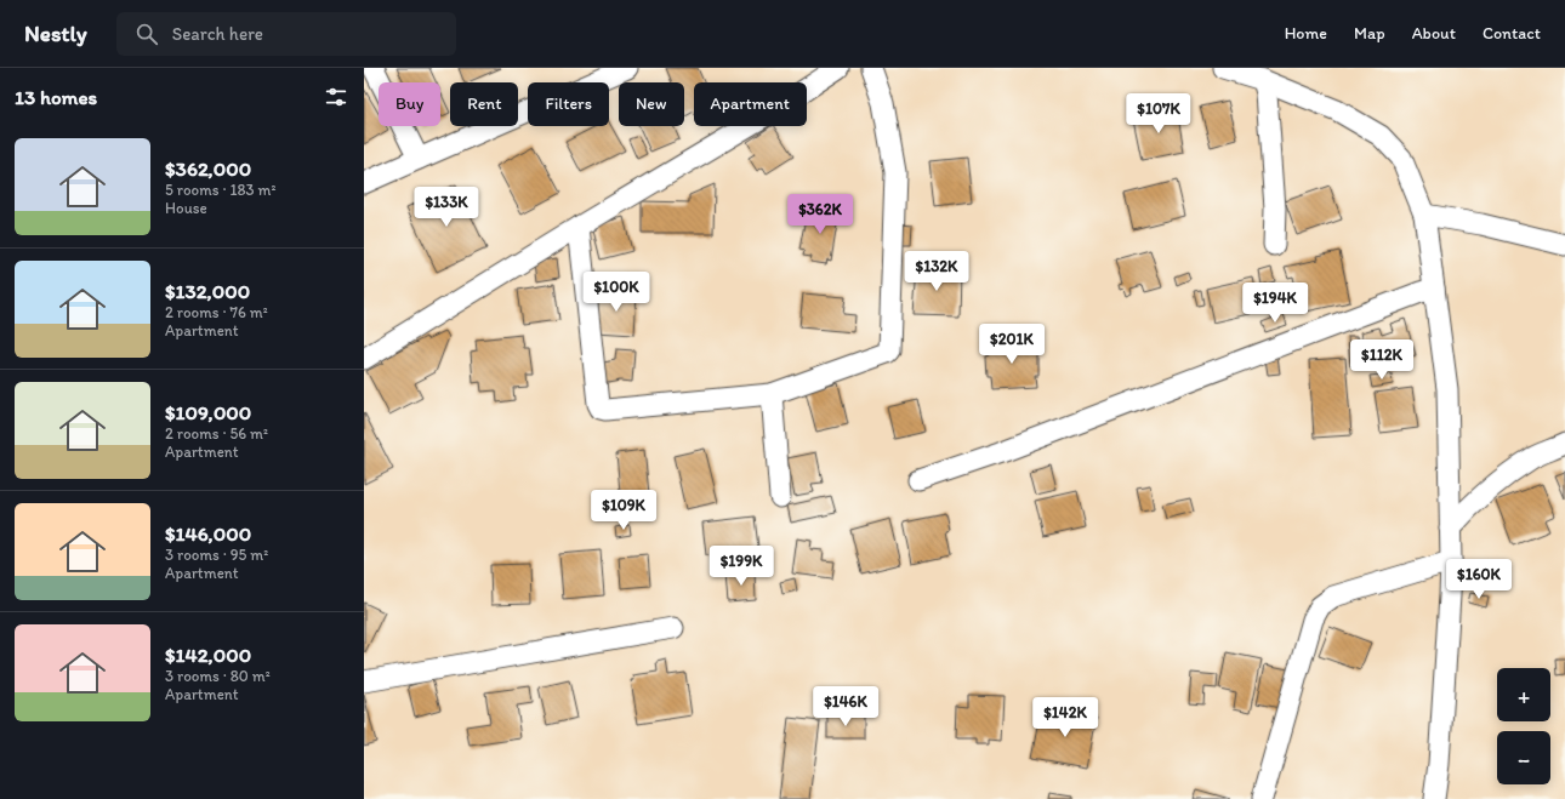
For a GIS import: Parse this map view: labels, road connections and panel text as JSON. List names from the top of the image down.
{
  "page": {
    "header": "Nestly",
    "search": "Search here",
    "nav": [
      "Home",
      "Map",
      "About",
      "Contact"
    ],
    "heading": "13 homes",
    "chip": [
      "Buy",
      "Rent",
      "Filters",
      "New",
      "Apartment"
    ],
    "price": [
      "$107K",
      "$133K",
      "$362K",
      "$132K",
      "$100K",
      "$194K",
      "$201K",
      "$112K",
      "$109K",
      "$199K",
      "$160K",
      "$146K",
      "$142K"
    ],
    "list": [
      {
        "name": "$362,000",
        "note": "5 rooms · 183 m² · House"
      },
      {
        "name": "$132,000",
        "note": "2 rooms · 76 m² · Apartment"
      },
      {
        "name": "$109,000",
        "note": "2 rooms · 56 m² · Apartment"
      },
      {
        "name": "$146,000",
        "note": "3 rooms · 95 m² · Apartment"
      },
      {
        "name": "$142,000",
        "note": "3 rooms · 80 m² · Apartment"
      }
    ],
    "map_buttons": ["+", "−"]
  }
}
